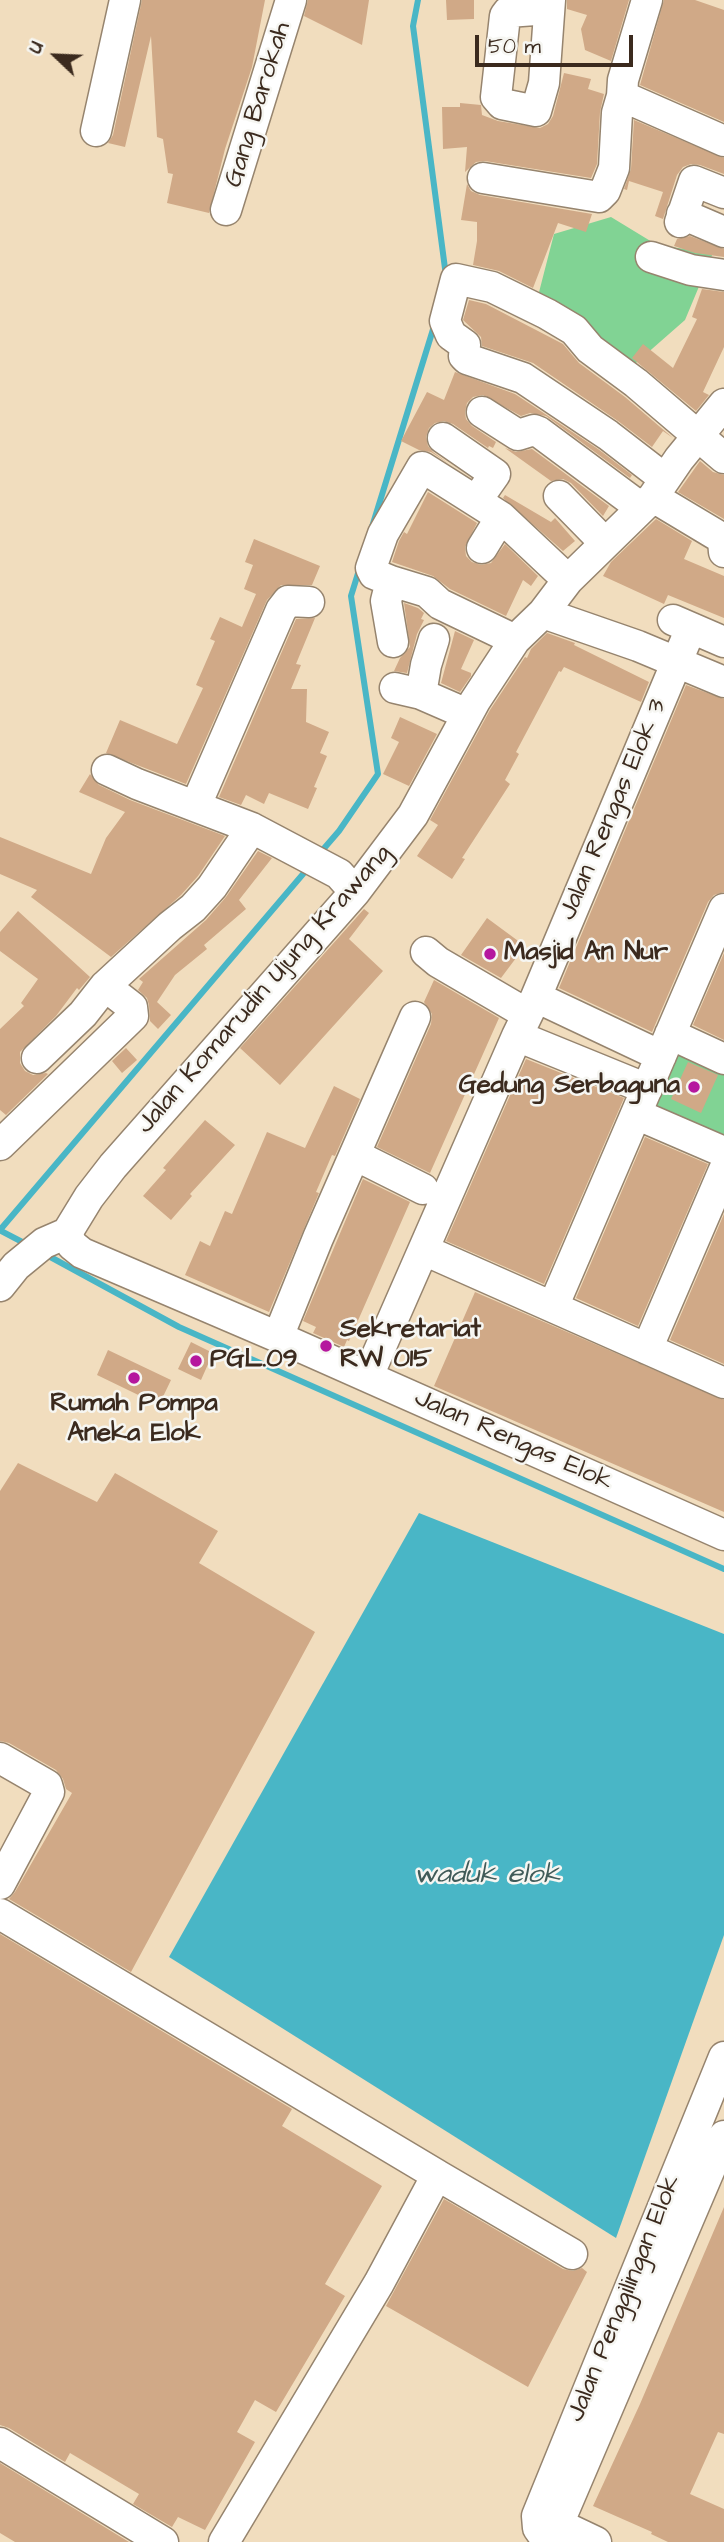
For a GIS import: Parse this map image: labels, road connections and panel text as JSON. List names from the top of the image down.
{
  "streets": {
    "street": [
      "Gang Barokah",
      "Jalan Rengas Elok 3",
      "Jalan Komarudin Ujung Krawang",
      "Jalan Rengas Elok",
      "Jalan Penggilingan Elok"
    ]
  },
  "crossings": [
    ["Jalan Rengas Elok 3", "Jalan Rengas Elok"],
    ["Jalan Komarudin Ujung Krawang", "Jalan Rengas Elok"]
  ],
  "water": ["waduk elok"],
  "places": [
    "Masjid An Nur",
    "Gedung Serbaguna",
    "Sekretariat RW 015",
    "PGL.09",
    "Rumah Pompa Aneka Elok"
  ],
  "scale_bar": "50 m",
  "north": "top left"
}
